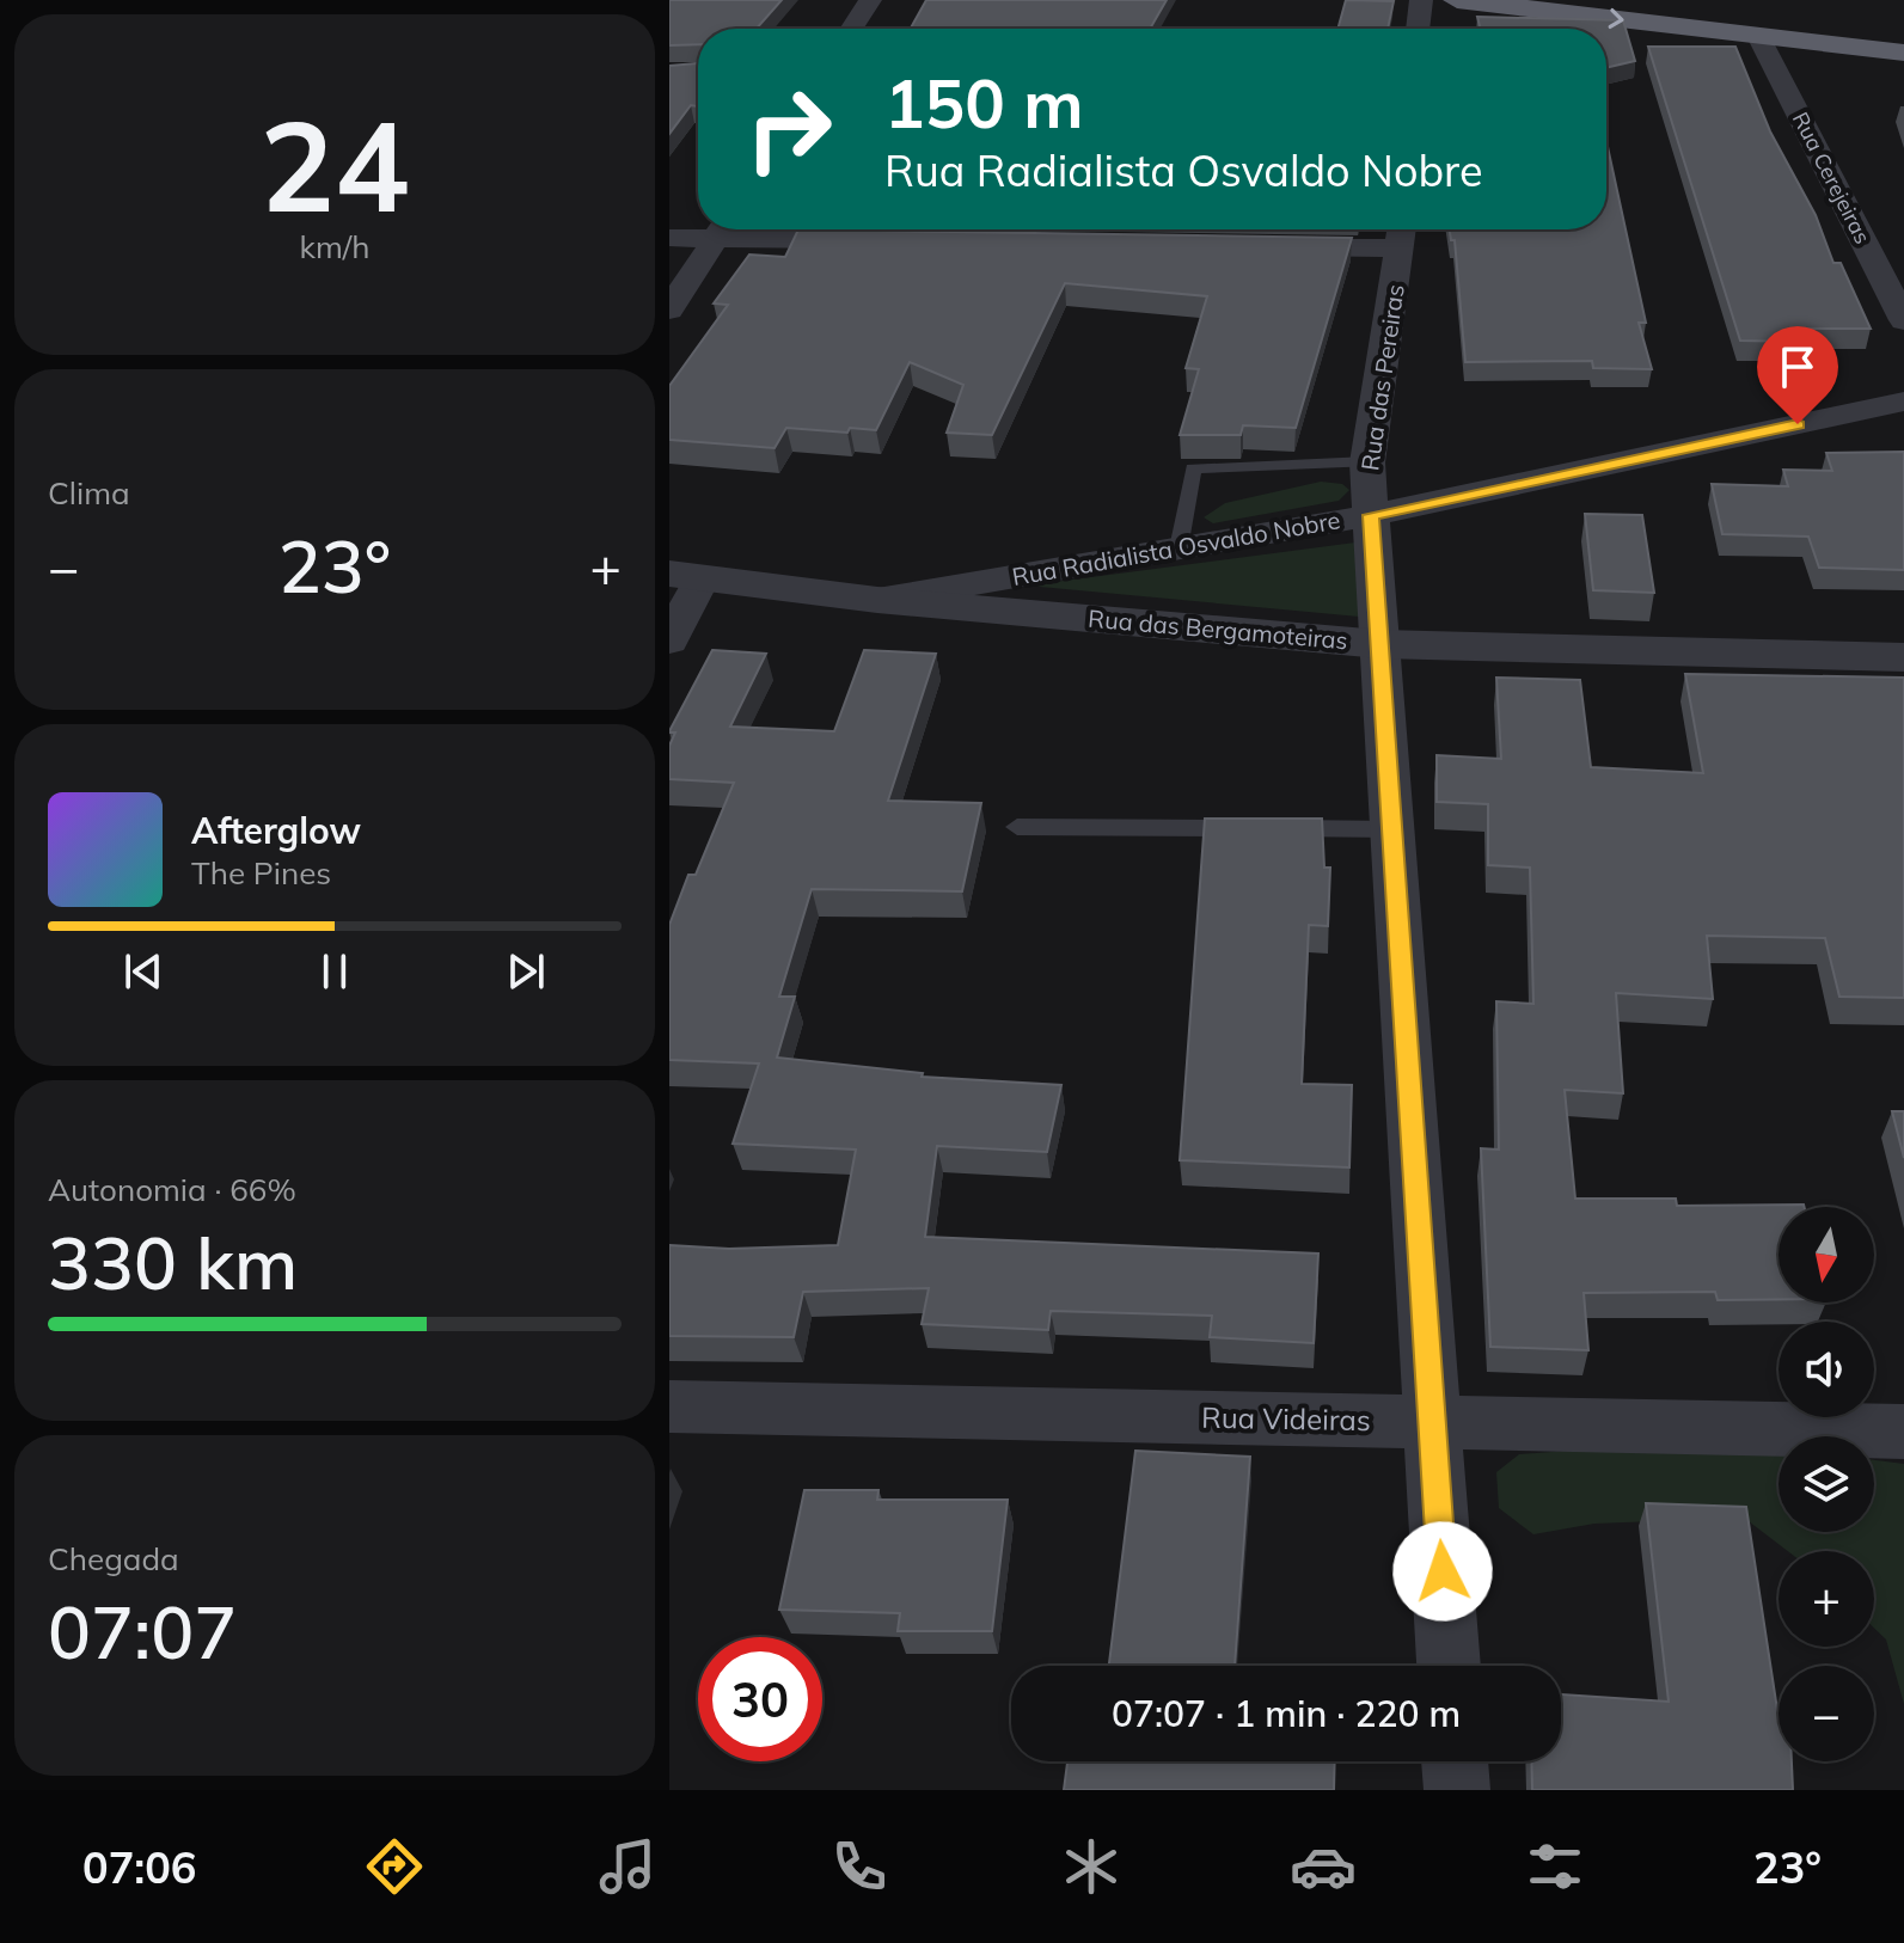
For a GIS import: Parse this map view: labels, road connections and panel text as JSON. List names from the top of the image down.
{
  "streets": {
    "street": [
      "Rua Cerejeiras",
      "Rua das Pereiras",
      "Rua Radialista Osvaldo Nobre",
      "Rua das Bergamoteiras",
      "Rua Videiras"
    ]
  },
  "crossings": [
    ["Rua das Pereiras", "Rua Radialista Osvaldo Nobre"],
    ["Rua das Pereiras", "Rua das Bergamoteiras"],
    ["Rua das Pereiras", "Rua Videiras"],
    ["Rua Radialista Osvaldo Nobre", "Rua das Bergamoteiras"]
  ],
  "north": "bottom",
  "page": {
    "tile": [
      ["24", "km/h"],
      "Clima",
      ["Autonomia · 66%", "330 km"],
      ["Chegada", "07:07"]
    ],
    "turn": ["150 m", "Rua Radialista Osvaldo Nobre"],
    "heat": ["−", "23°", "+"],
    "song": ["Afterglow", "The Pines"],
    "map_buttons": ["+", "−"],
    "limit": "30",
    "trip": "07:07 · 1 min · 220 m",
    "tabs": ["07:06", "23°"]
  }
}
